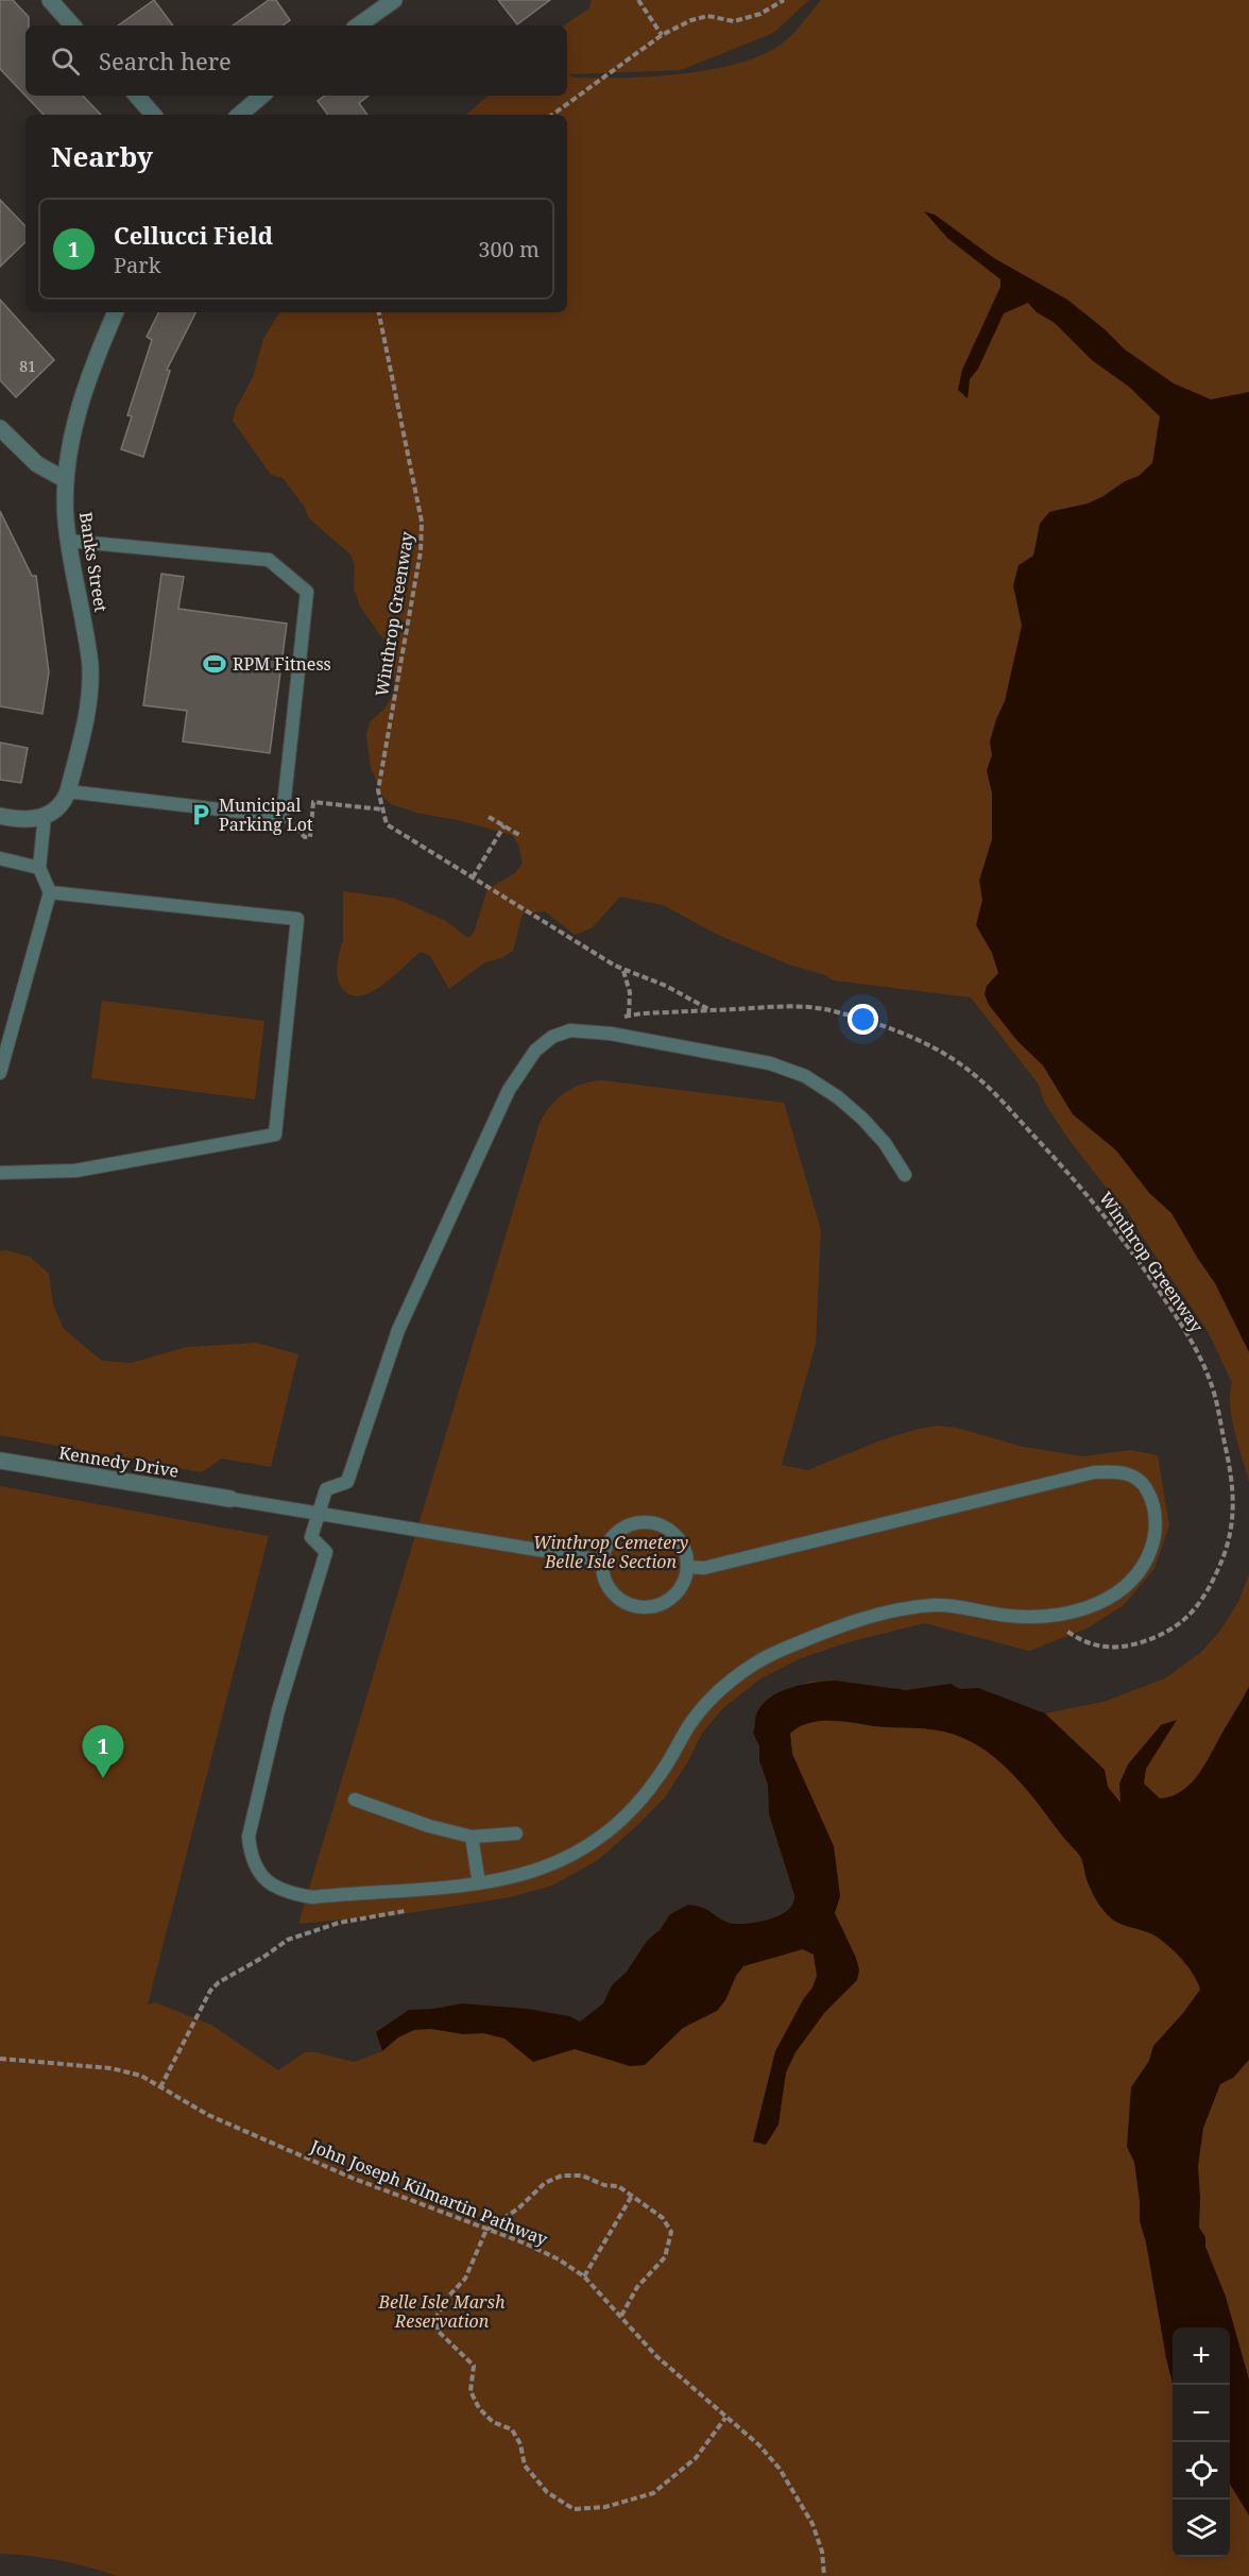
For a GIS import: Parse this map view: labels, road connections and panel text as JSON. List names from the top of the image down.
{
  "streets": {
    "street": ["Banks Street", "Kennedy Drive"],
    "path": ["Winthrop Greenway", "John Joseph Kilmartin Pathway"]
  },
  "parks": ["Winthrop Cemetery Belle Isle Section", "Belle Isle Marsh Reservation"],
  "places": {
    "sports": ["RPM Fitness"],
    "parking": ["Municipal Parking Lot"]
  },
  "house_numbers": ["81"],
  "page": {
    "search": "Search here",
    "heading": "Nearby",
    "list": [
      {
        "mark": "1",
        "name": "Cellucci Field",
        "note": "Park",
        "value": "300 m"
      }
    ],
    "pins": "1",
    "map_buttons": ["+", "−"]
  }
}
